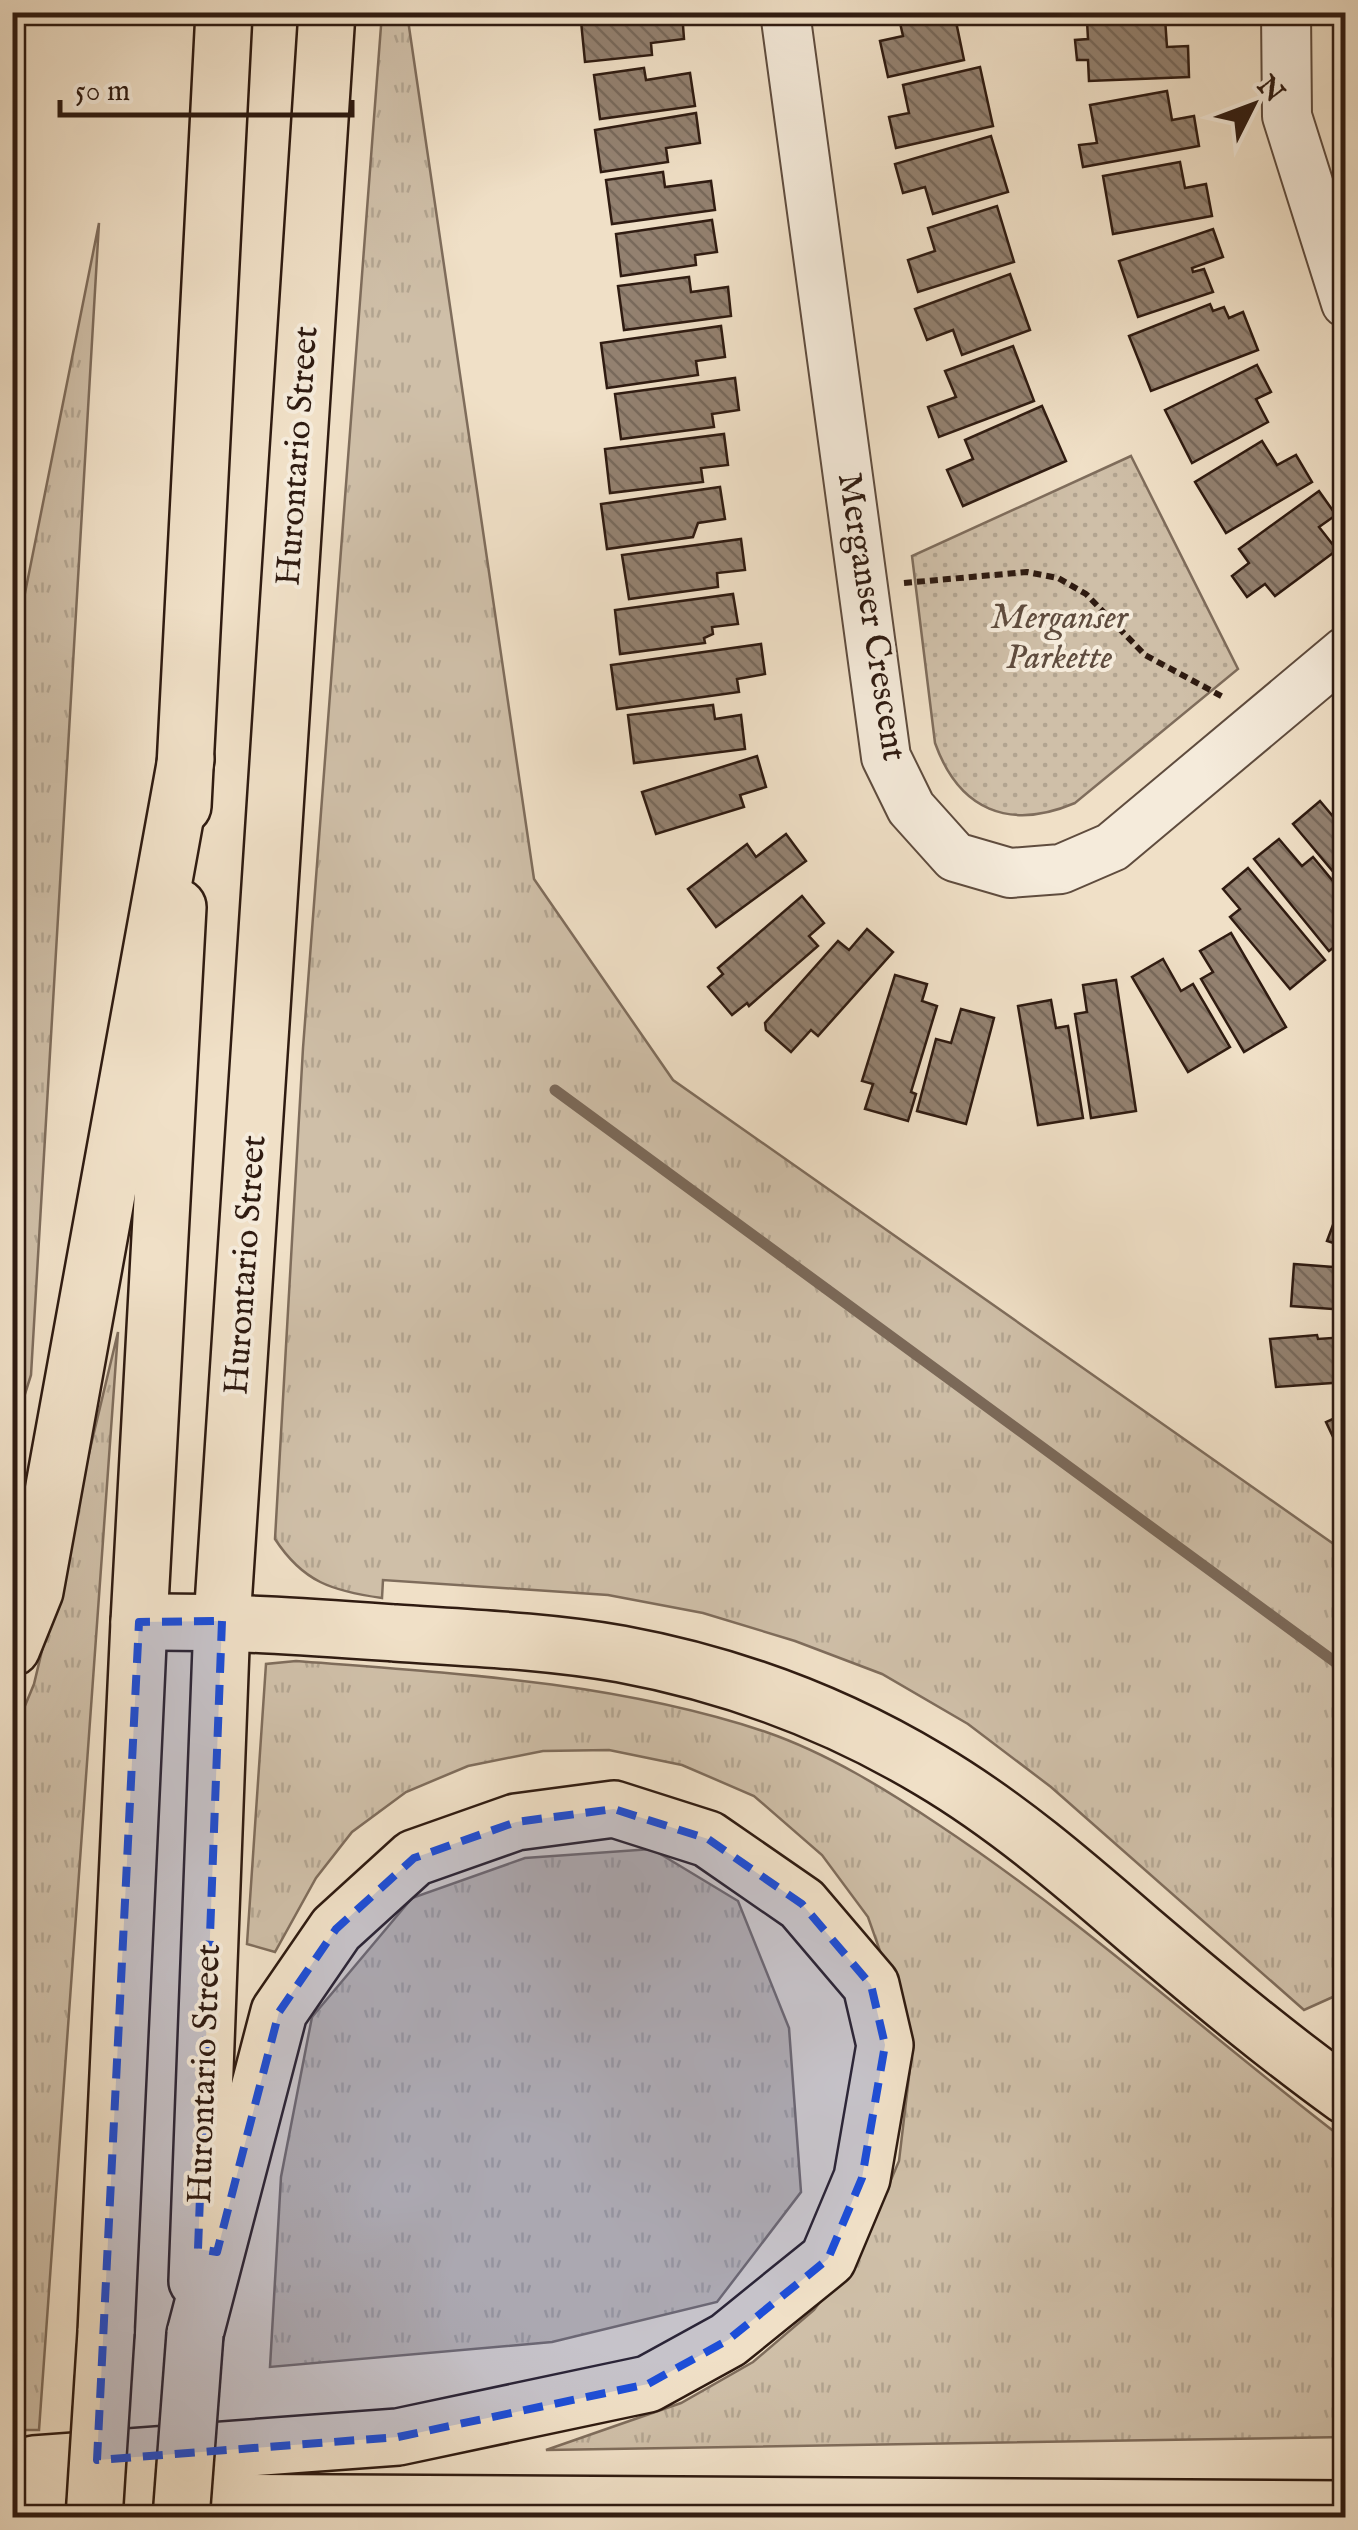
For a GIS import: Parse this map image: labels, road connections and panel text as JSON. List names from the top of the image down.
{
  "streets": {
    "main road": ["Hurontario Street"],
    "street": ["Merganser Crescent"]
  },
  "parks": ["Merganser Parkette"],
  "scale_bar": "50 m",
  "north": "top right"
}
